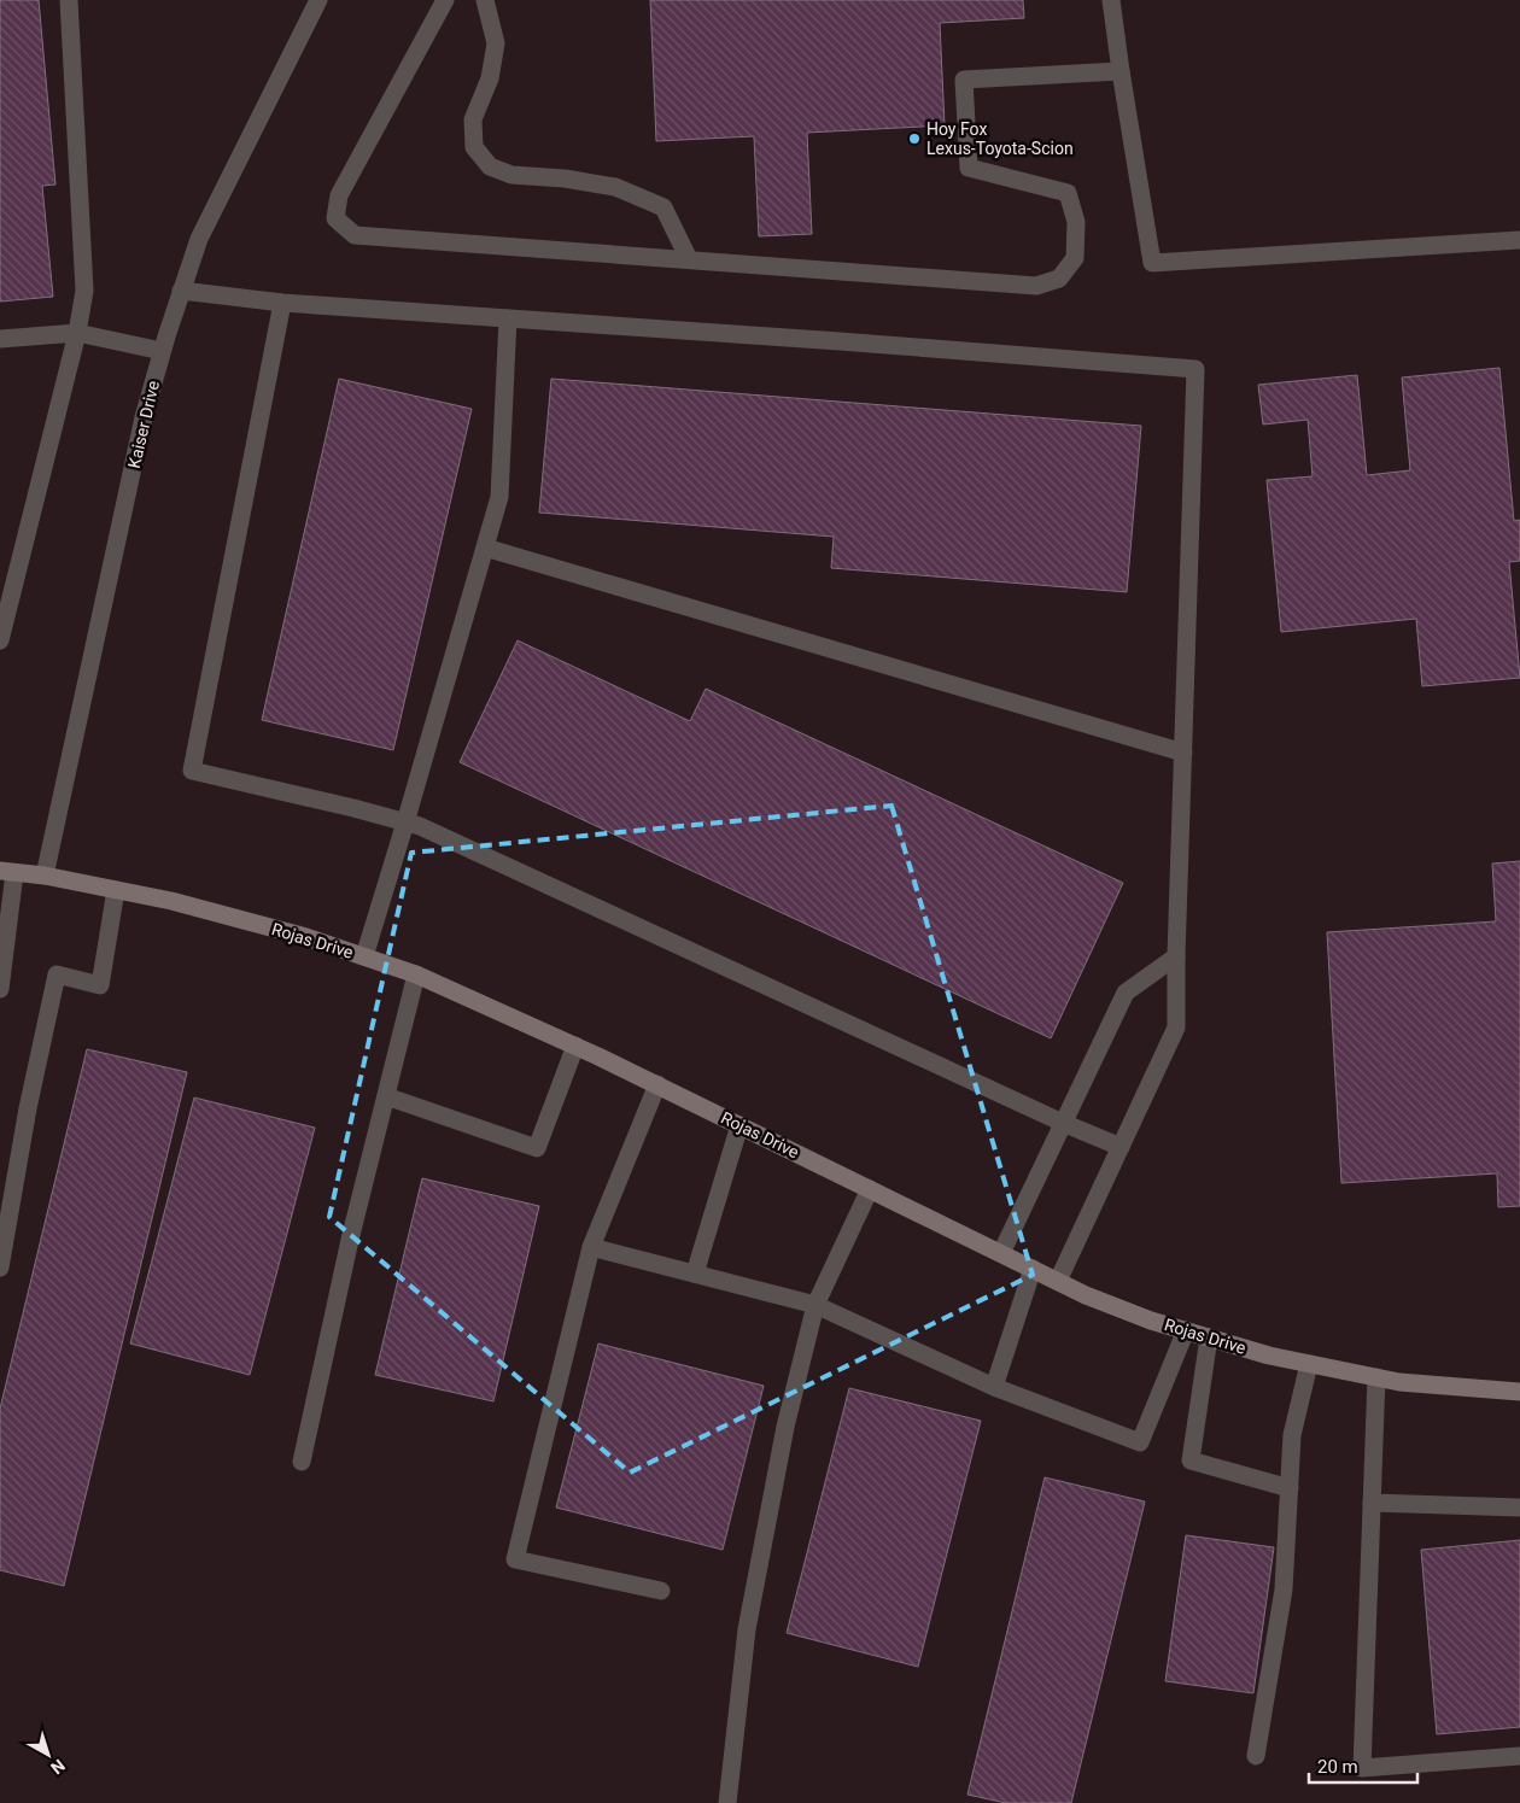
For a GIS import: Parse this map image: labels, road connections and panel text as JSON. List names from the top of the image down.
{
  "streets": {
    "street": ["Kaiser Drive", "Rojas Drive"]
  },
  "crossings": [
    ["Kaiser Drive", "Rojas Drive"]
  ],
  "places": ["Hoy Fox Lexus-Toyota-Scion"],
  "scale_bar": "20 m",
  "north": "bottom right"
}
